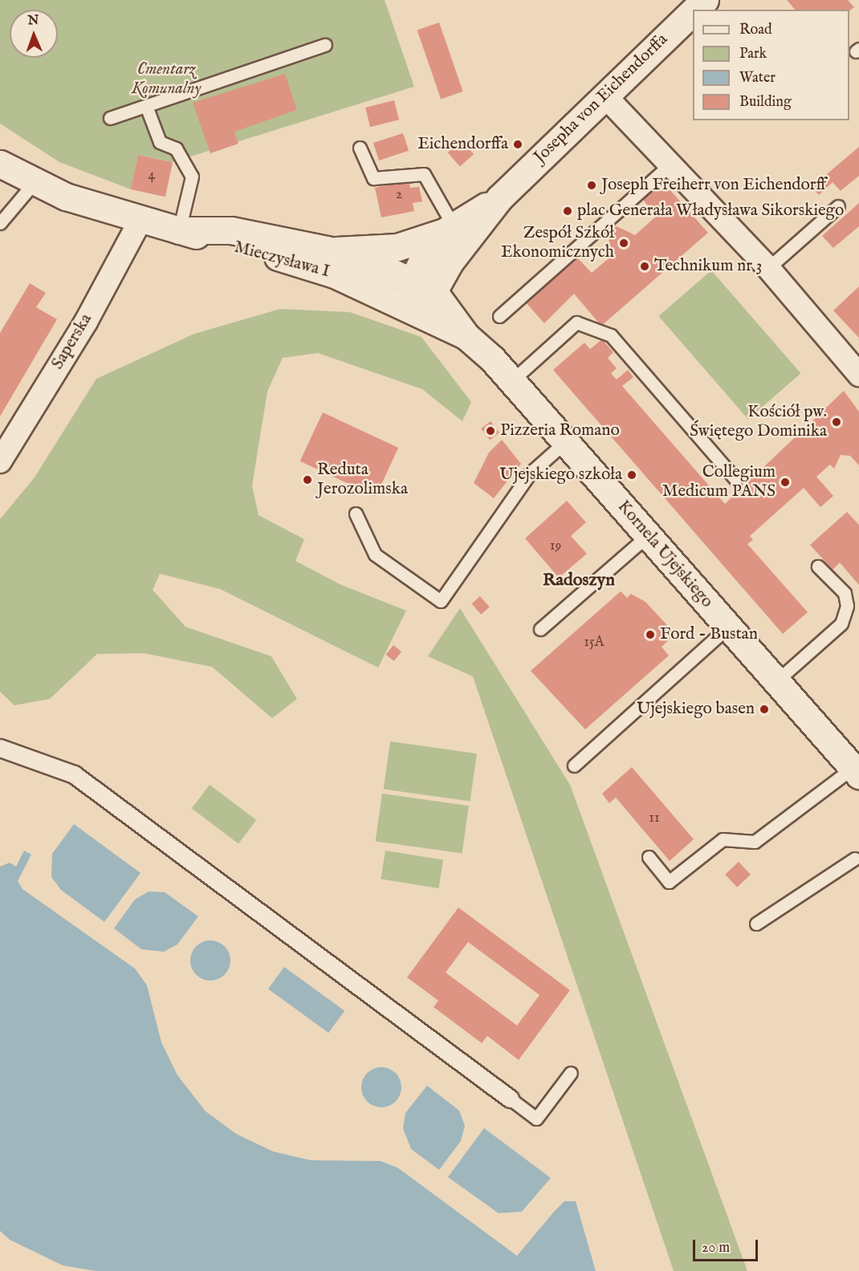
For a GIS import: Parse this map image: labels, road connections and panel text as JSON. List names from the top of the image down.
{
  "streets": {
    "main road": ["Josepha von Eichendorffa", "Mieczysława I", "Kornela Ujejskiego"],
    "street": ["Saperska"]
  },
  "crossings": [
    ["Josepha von Eichendorffa", "Mieczysława I"],
    ["Josepha von Eichendorffa", "Kornela Ujejskiego"],
    ["Mieczysława I", "Saperska"],
    ["Mieczysława I", "Kornela Ujejskiego"]
  ],
  "districts": ["Radoszyn"],
  "parks": ["Cmentarz Komunalny"],
  "places": [
    "Eichendorffa",
    "Joseph Freiherr von Eichendorff",
    "plac Generała Władysława Sikorskiego",
    "Zespół Szkół Ekonomicznych",
    "Technikum nr 3",
    "Kościół pw. Świętego Dominika",
    "Pizzeria Romano",
    "Ujejskiego szkoła",
    "Reduta Jerozolimska",
    "Collegium Medicum PANS",
    "Ford - Bustan",
    "Ujejskiego basen"
  ],
  "house_numbers": [
    "4",
    "2",
    "19",
    "15A",
    "11"
  ],
  "legend": [
    "Road",
    "Park",
    "Water",
    "Building"
  ],
  "scale_bar": "20 m",
  "north": "top"
}
